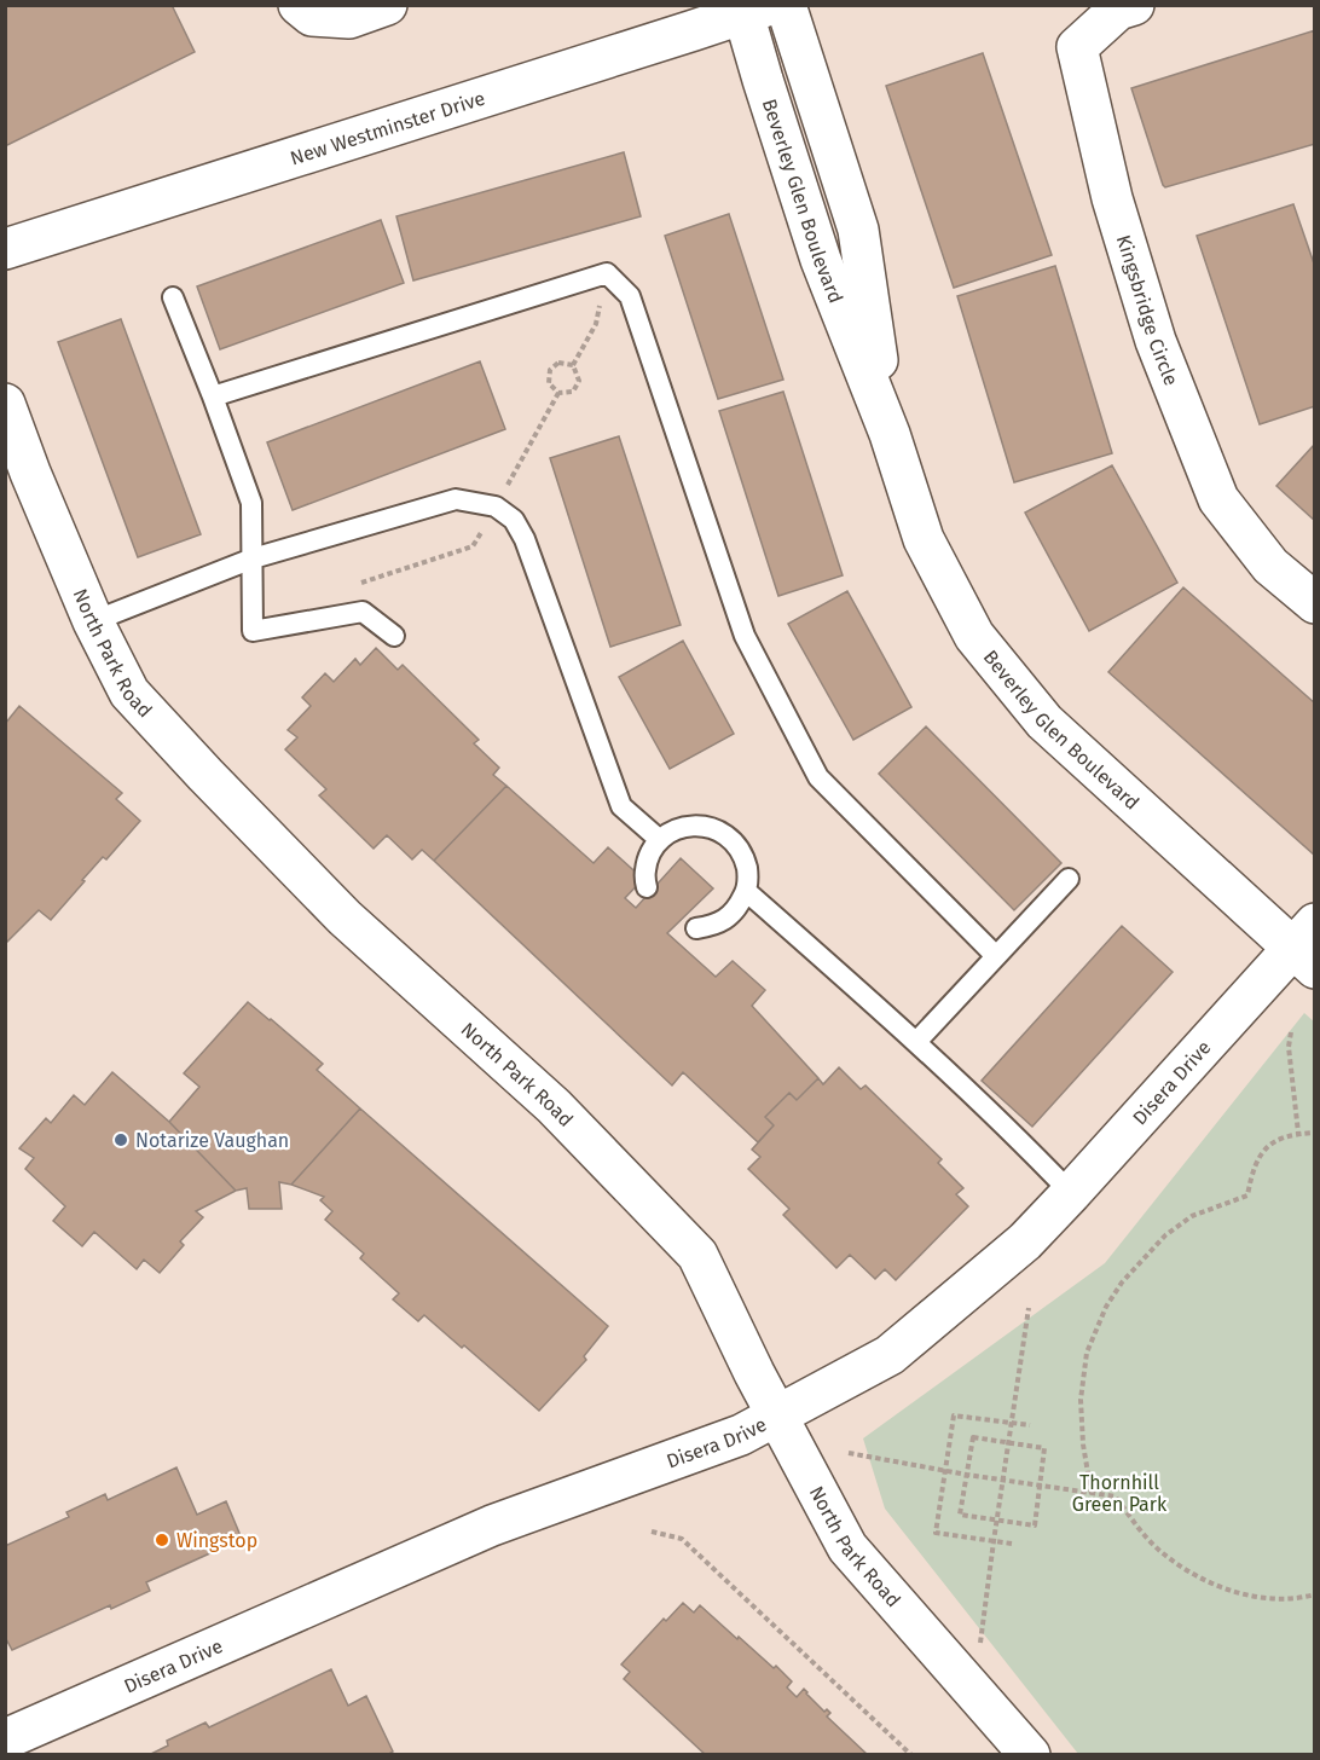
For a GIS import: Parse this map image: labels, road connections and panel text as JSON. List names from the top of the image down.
{
  "streets": {
    "street": [
      "New Westminster Drive",
      "Beverley Glen Boulevard",
      "Kingsbridge Circle",
      "North Park Road",
      "Disera Drive"
    ]
  },
  "crossings": [
    ["New Westminster Drive", "Beverley Glen Boulevard"],
    ["Beverley Glen Boulevard", "Disera Drive"],
    ["North Park Road", "Disera Drive"]
  ],
  "parks": ["Thornhill Green Park"],
  "places": ["Notarize Vaughan", "Wingstop"]
}
